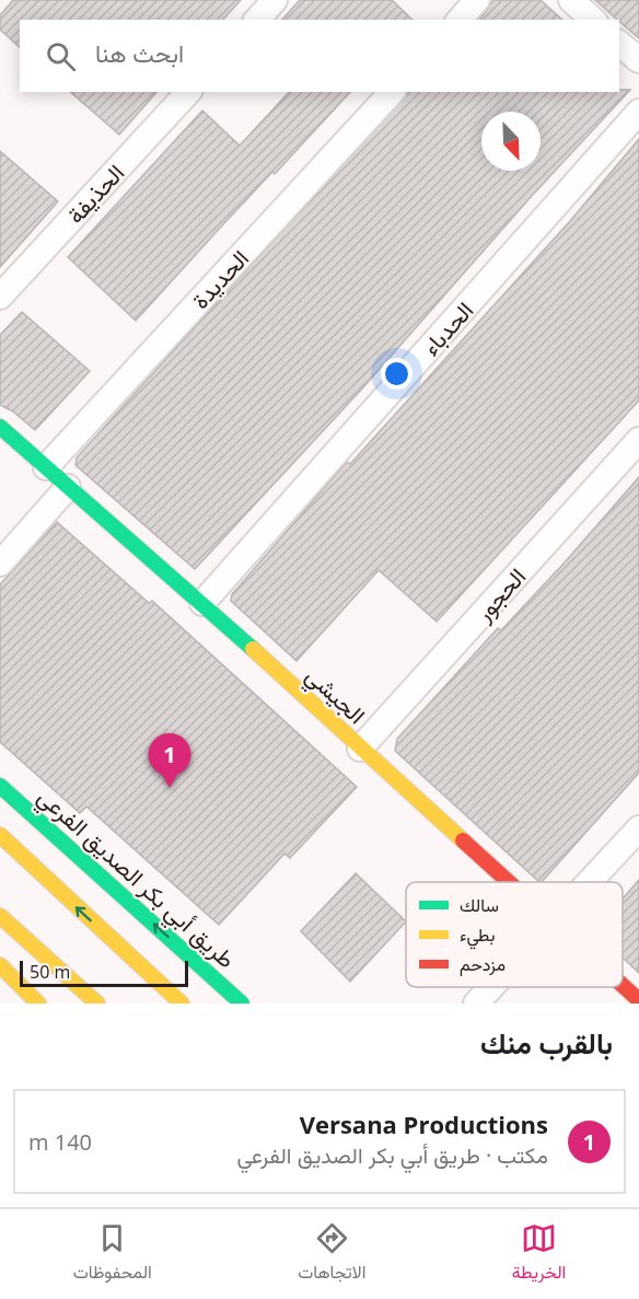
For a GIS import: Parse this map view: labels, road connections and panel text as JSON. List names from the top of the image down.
{
  "streets": {
    "street": [
      "الحذيفة",
      "الحديدة",
      "الحدباء",
      "الحجور",
      "الجيشي",
      "طريق أبي بكر الصديق الفرعي"
    ]
  },
  "crossings": [
    ["الحديدة", "الجيشي"],
    ["الحدباء", "الجيشي"],
    ["الحجور", "الجيشي"]
  ],
  "legend": ["سالك", "بطيء", "مزدحم"],
  "scale_bar": "50 m",
  "north": "bottom right",
  "page": {
    "search": "ابحث هنا",
    "pins": "1",
    "scale": "50 m",
    "heading": "بالقرب منك",
    "list": [
      {
        "mark": "1",
        "name": "Versana Productions",
        "note": "مكتب · طريق أبي بكر الصديق الفرعي",
        "value": "140 m"
      }
    ],
    "nav": ["الخريطة", "الاتجاهات", "المحفوظات"]
  }
}
